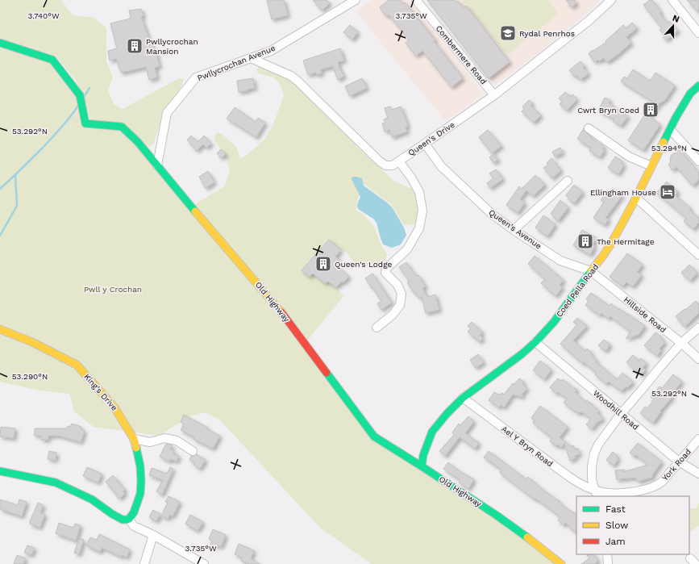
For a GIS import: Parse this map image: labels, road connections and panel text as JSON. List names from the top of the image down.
{
  "streets": {
    "street": [
      "Combermere Road",
      "Pwllycrochan Avenue",
      "Queen's Drive",
      "Queen's Avenue",
      "Coed Pella Road",
      "Old Highway",
      "Hillside Road",
      "King's Drive",
      "Woodhill Road",
      "Ael Y Bryn Road",
      "York Road"
    ]
  },
  "crossings": [
    ["Combermere Road", "Queen's Drive"],
    ["Pwllycrochan Avenue", "Queen's Drive"],
    ["Pwllycrochan Avenue", "Old Highway"],
    ["Queen's Drive", "Queen's Avenue"],
    ["Queen's Avenue", "Coed Pella Road"],
    ["Queen's Avenue", "Hillside Road"],
    ["Coed Pella Road", "Old Highway"],
    ["Coed Pella Road", "Hillside Road"],
    ["Coed Pella Road", "Woodhill Road"],
    ["Coed Pella Road", "Ael Y Bryn Road"],
    ["Woodhill Road", "York Road"],
    ["Ael Y Bryn Road", "York Road"]
  ],
  "parks": ["Pwll y Crochan"],
  "places": {
    "school or university": ["Rydal Penrhos"],
    "building": [
      "Pwllycrochan Mansion",
      "Cwrt Bryn Coed",
      "The Hermitage",
      "Queen's Lodge"
    ],
    "hotel": ["Ellingham House"]
  },
  "legend": ["Fast", "Slow", "Jam"],
  "north": "top",
  "coordinates": [
    "3.740°W",
    "3.735°W",
    "53.292°N",
    "53.294°N",
    "53.290°N"
  ]
}
